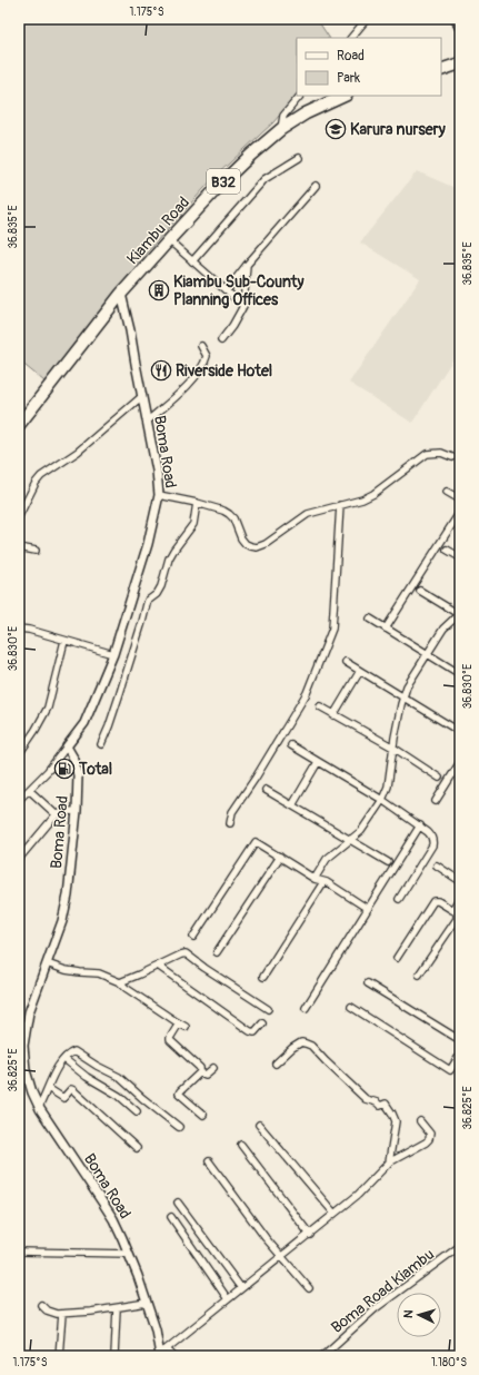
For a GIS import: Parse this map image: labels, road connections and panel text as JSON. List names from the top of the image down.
{
  "streets": {
    "highway": ["B32", "Kiambu Road"],
    "main road": ["Boma Road"],
    "street": ["Boma Road Kiambu"]
  },
  "crossings": [
    ["B32", "Kiambu Road"],
    ["B32", "Boma Road"],
    ["Kiambu Road", "Boma Road"]
  ],
  "places": {
    "school or university": ["Karura nursery"],
    "building": ["Kiambu Sub-County Planning Offices"],
    "restaurant": ["Riverside Hotel"],
    "fuel station": ["Total"]
  },
  "legend": ["Road", "Park"],
  "north": "left",
  "coordinates": [
    "1.175°S",
    "36.835°E",
    "36.830°E",
    "36.825°E",
    "1.180°S"
  ]
}
